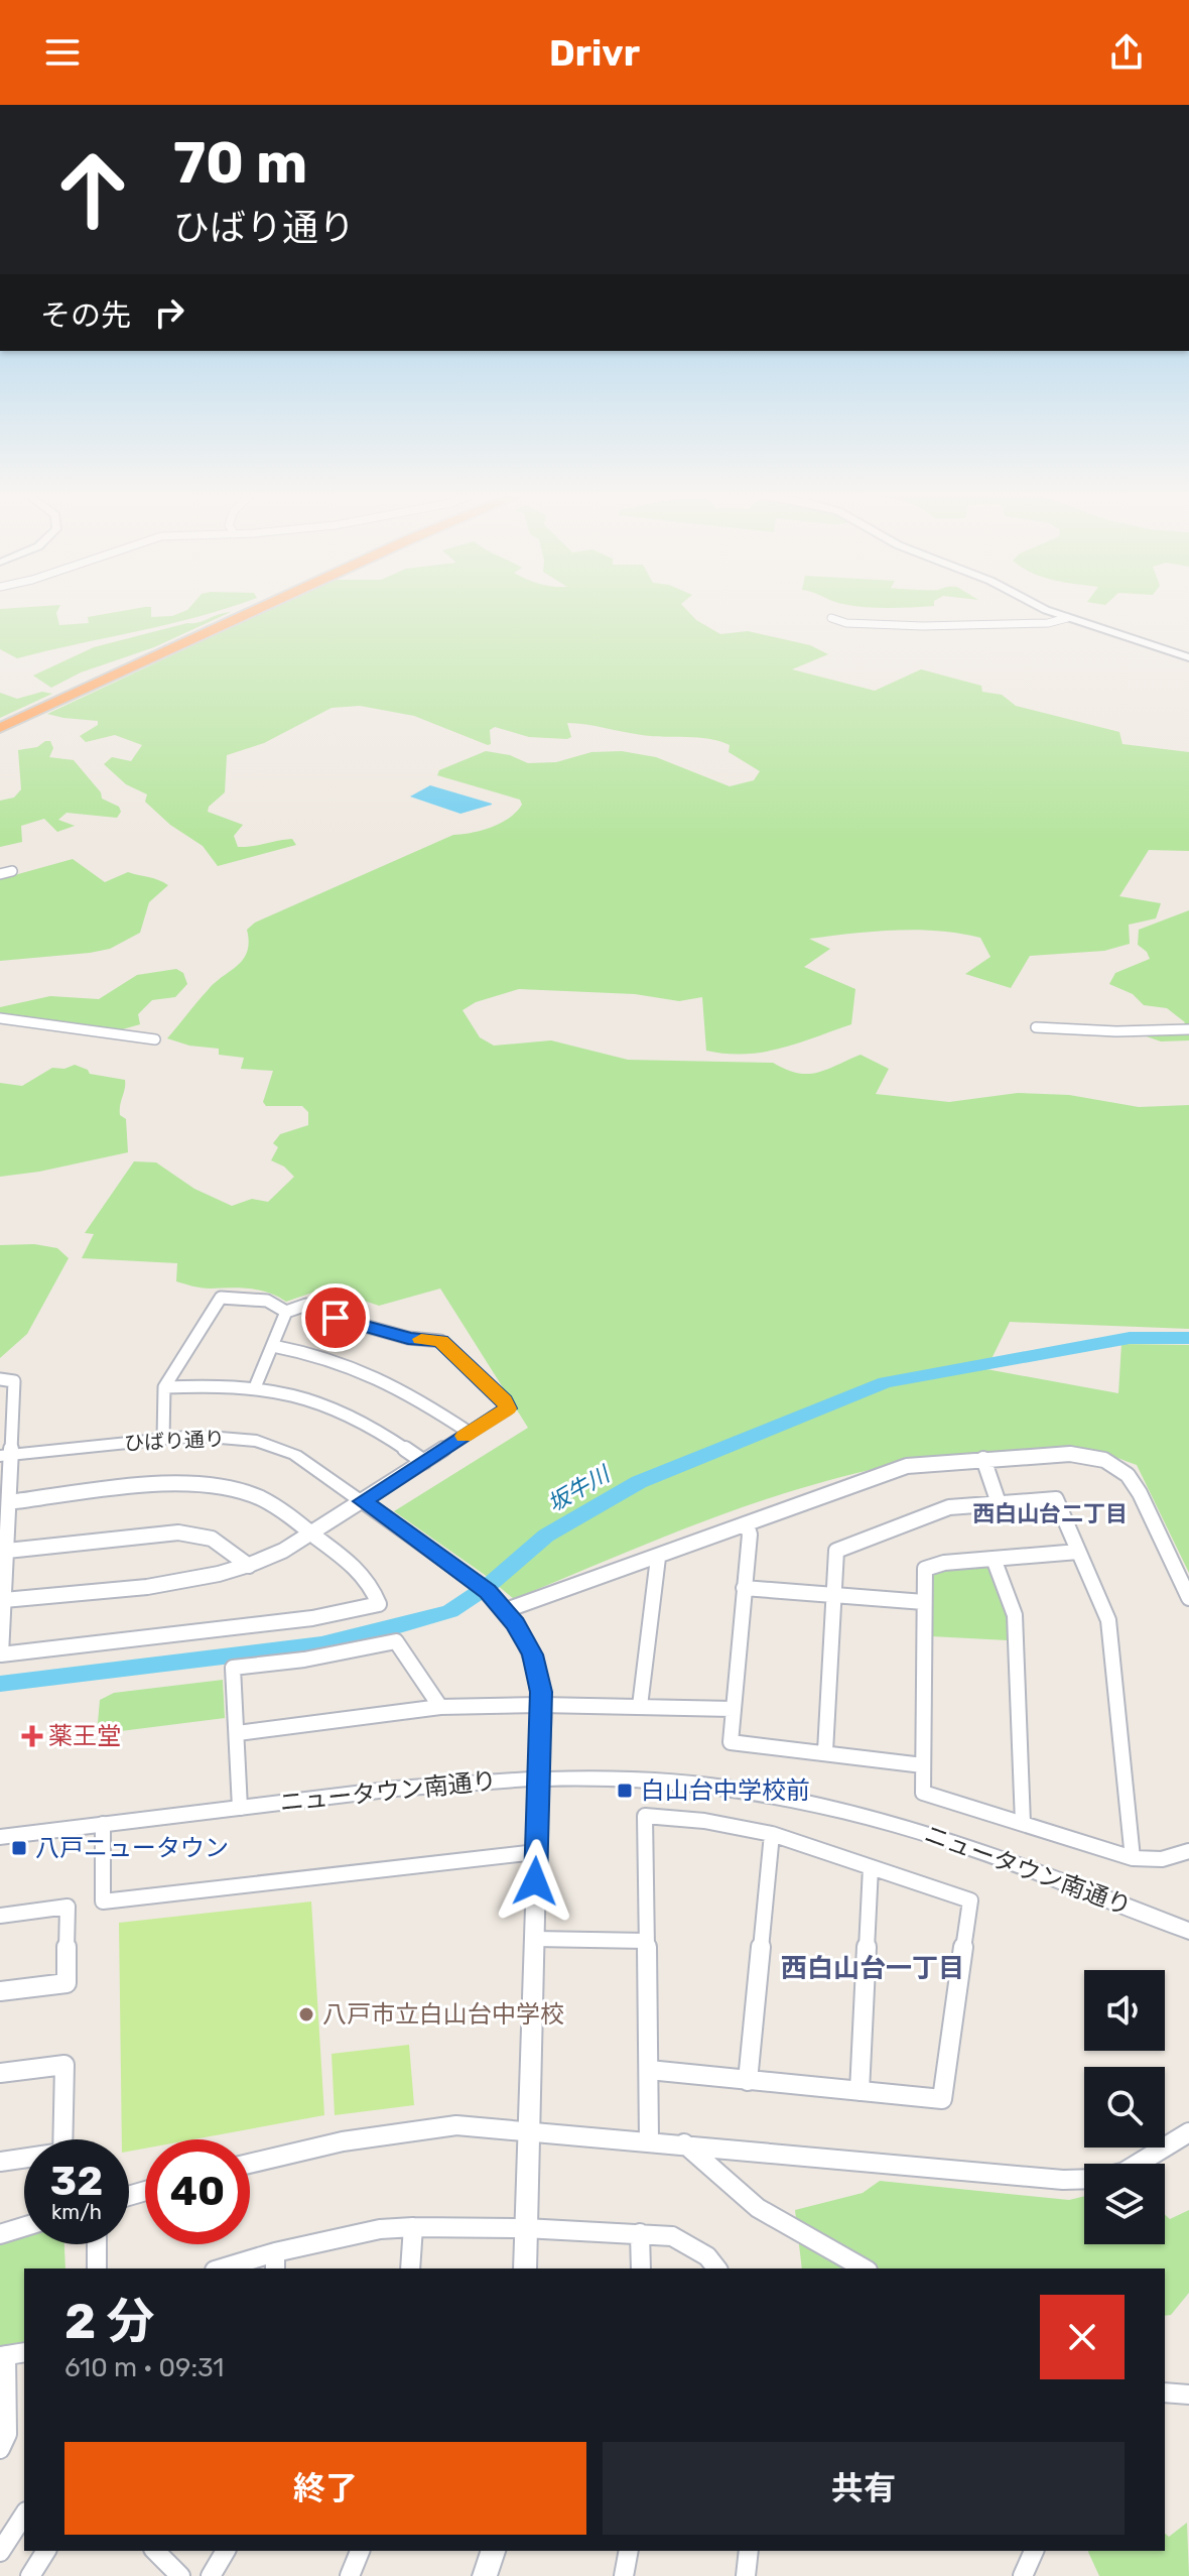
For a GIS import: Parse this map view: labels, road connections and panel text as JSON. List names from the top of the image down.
{
  "streets": {
    "street": ["ひばり通り", "ニュータウン南通り"]
  },
  "crossings": [
    ["ひばり通り", "ニュータウン南通り"]
  ],
  "districts": ["西白山台二丁目", "西白山台一丁目"],
  "water": ["坂牛川"],
  "places": {
    "health": ["薬王堂"],
    "transit": ["白山台中学校前", "八戸ニュータウン"],
    "other": ["八戸市立白山台中学校"]
  },
  "page": {
    "header": "Drivr",
    "turn": ["70 m", "ひばり通り"],
    "then": "その先",
    "speed": "32 km/h",
    "limit": "40",
    "heading": ["2 分", "610 m · 09:31"],
    "buttons": ["終了", "共有"]
  }
}
